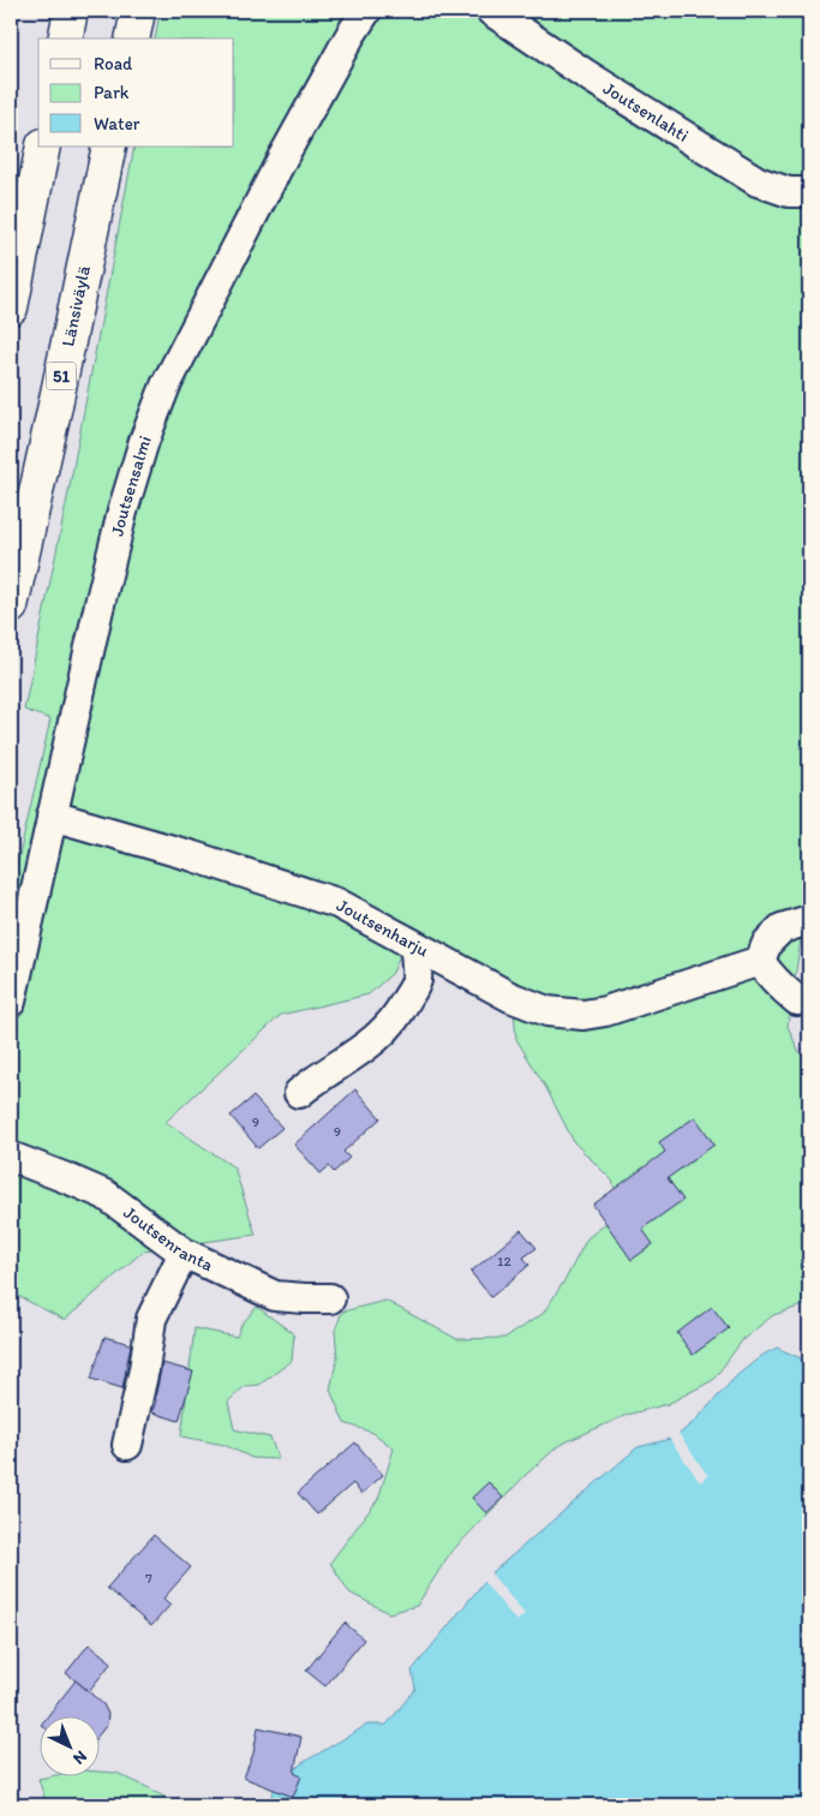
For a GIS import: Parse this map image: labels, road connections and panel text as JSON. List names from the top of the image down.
{
  "streets": {
    "highway": ["Länsiväylä", "51"],
    "street": [
      "Joutsenlahti",
      "Joutsensalmi",
      "Joutsenharju",
      "Joutsenranta"
    ]
  },
  "crossings": [
    ["Joutsensalmi", "Joutsenharju"]
  ],
  "house_numbers": [
    "9",
    "9",
    "12",
    "7"
  ],
  "legend": ["Road", "Park", "Water"],
  "north": "bottom right"
}
